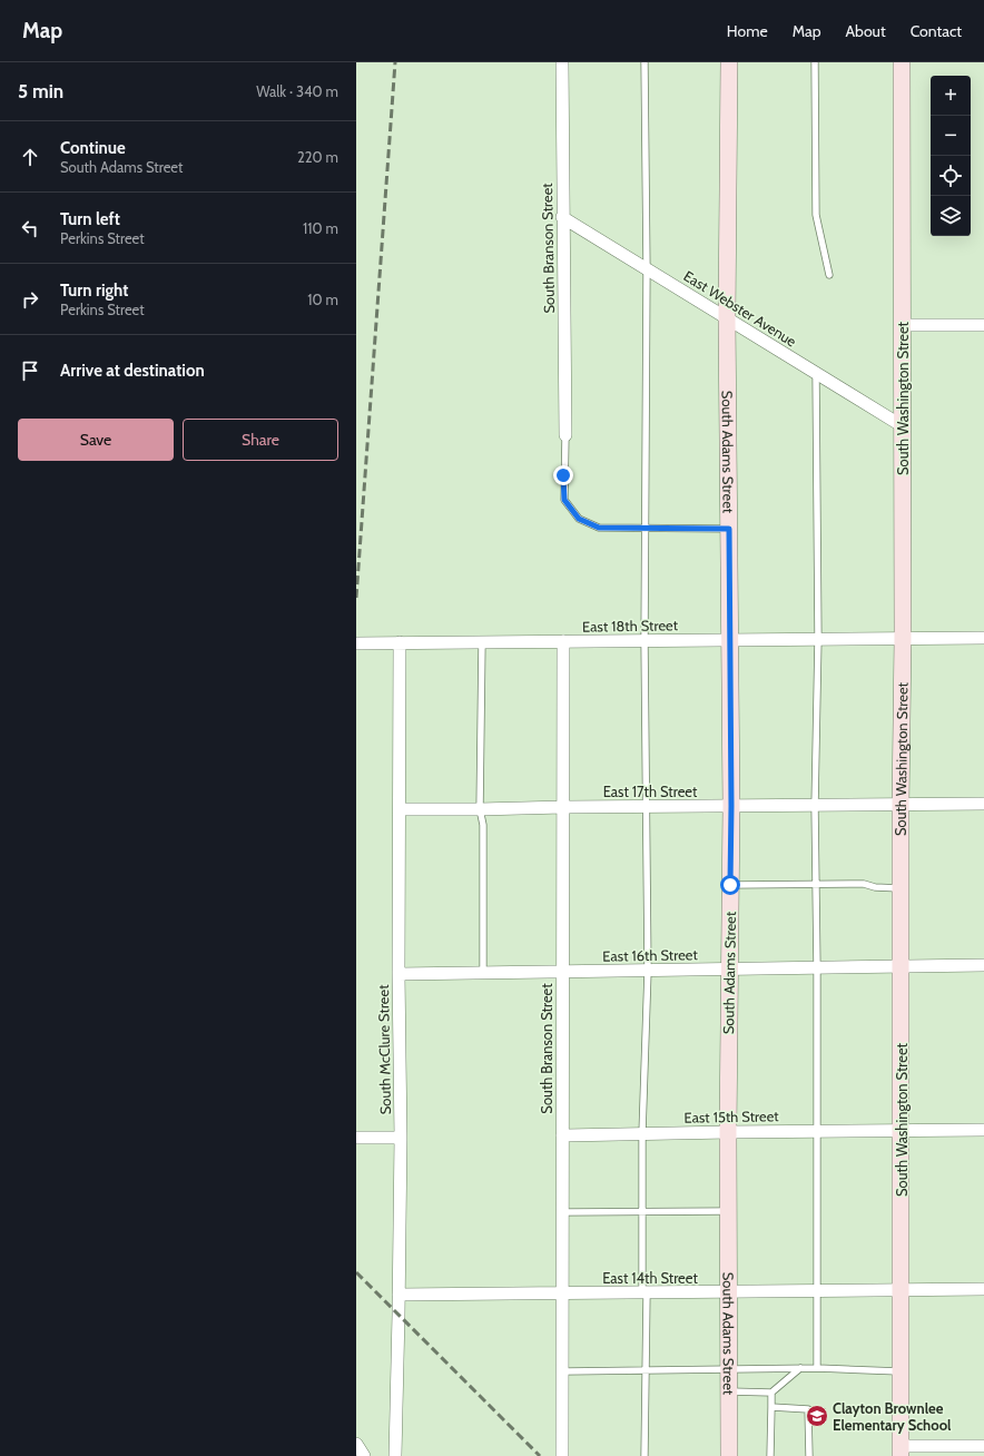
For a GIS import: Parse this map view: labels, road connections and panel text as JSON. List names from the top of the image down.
{
  "streets": {
    "main road": ["South Washington Street", "South Adams Street"],
    "street": [
      "South Branson Street",
      "East Webster Avenue",
      "East 18th Street",
      "East 17th Street",
      "East 16th Street",
      "South McClure Street",
      "East 15th Street",
      "East 14th Street"
    ]
  },
  "crossings": [
    ["South Branson Street", "East Webster Avenue"],
    ["South Branson Street", "East 18th Street"],
    ["South Branson Street", "East 17th Street"],
    ["South Branson Street", "East 16th Street"],
    ["South Branson Street", "East 15th Street"],
    ["South Branson Street", "East 14th Street"],
    ["East Webster Avenue", "South Washington Street"],
    ["East Webster Avenue", "South Adams Street"],
    ["South Washington Street", "East 18th Street"],
    ["South Washington Street", "East 17th Street"],
    ["South Washington Street", "East 16th Street"],
    ["South Washington Street", "East 15th Street"],
    ["South Washington Street", "East 14th Street"],
    ["South Adams Street", "East 18th Street"],
    ["South Adams Street", "East 17th Street"],
    ["South Adams Street", "East 16th Street"],
    ["South Adams Street", "East 15th Street"],
    ["South Adams Street", "East 14th Street"],
    ["East 18th Street", "South McClure Street"],
    ["East 17th Street", "South McClure Street"],
    ["East 16th Street", "South McClure Street"],
    ["South McClure Street", "East 14th Street"]
  ],
  "places": {
    "school or university": ["Clayton Brownlee Elementary School"]
  },
  "page": {
    "header": "Map",
    "nav": [
      "Home",
      "Map",
      "About",
      "Contact"
    ],
    "heading": ["5 min", "Walk · 340 m"],
    "map_buttons": ["+", "−"],
    "list": [
      ["Continue", "South Adams Street", "220 m"],
      ["Turn left", "Perkins Street", "110 m"],
      ["Turn right", "Perkins Street", "10 m"],
      "Arrive at destination"
    ],
    "buttons": ["Save", "Share"]
  }
}
